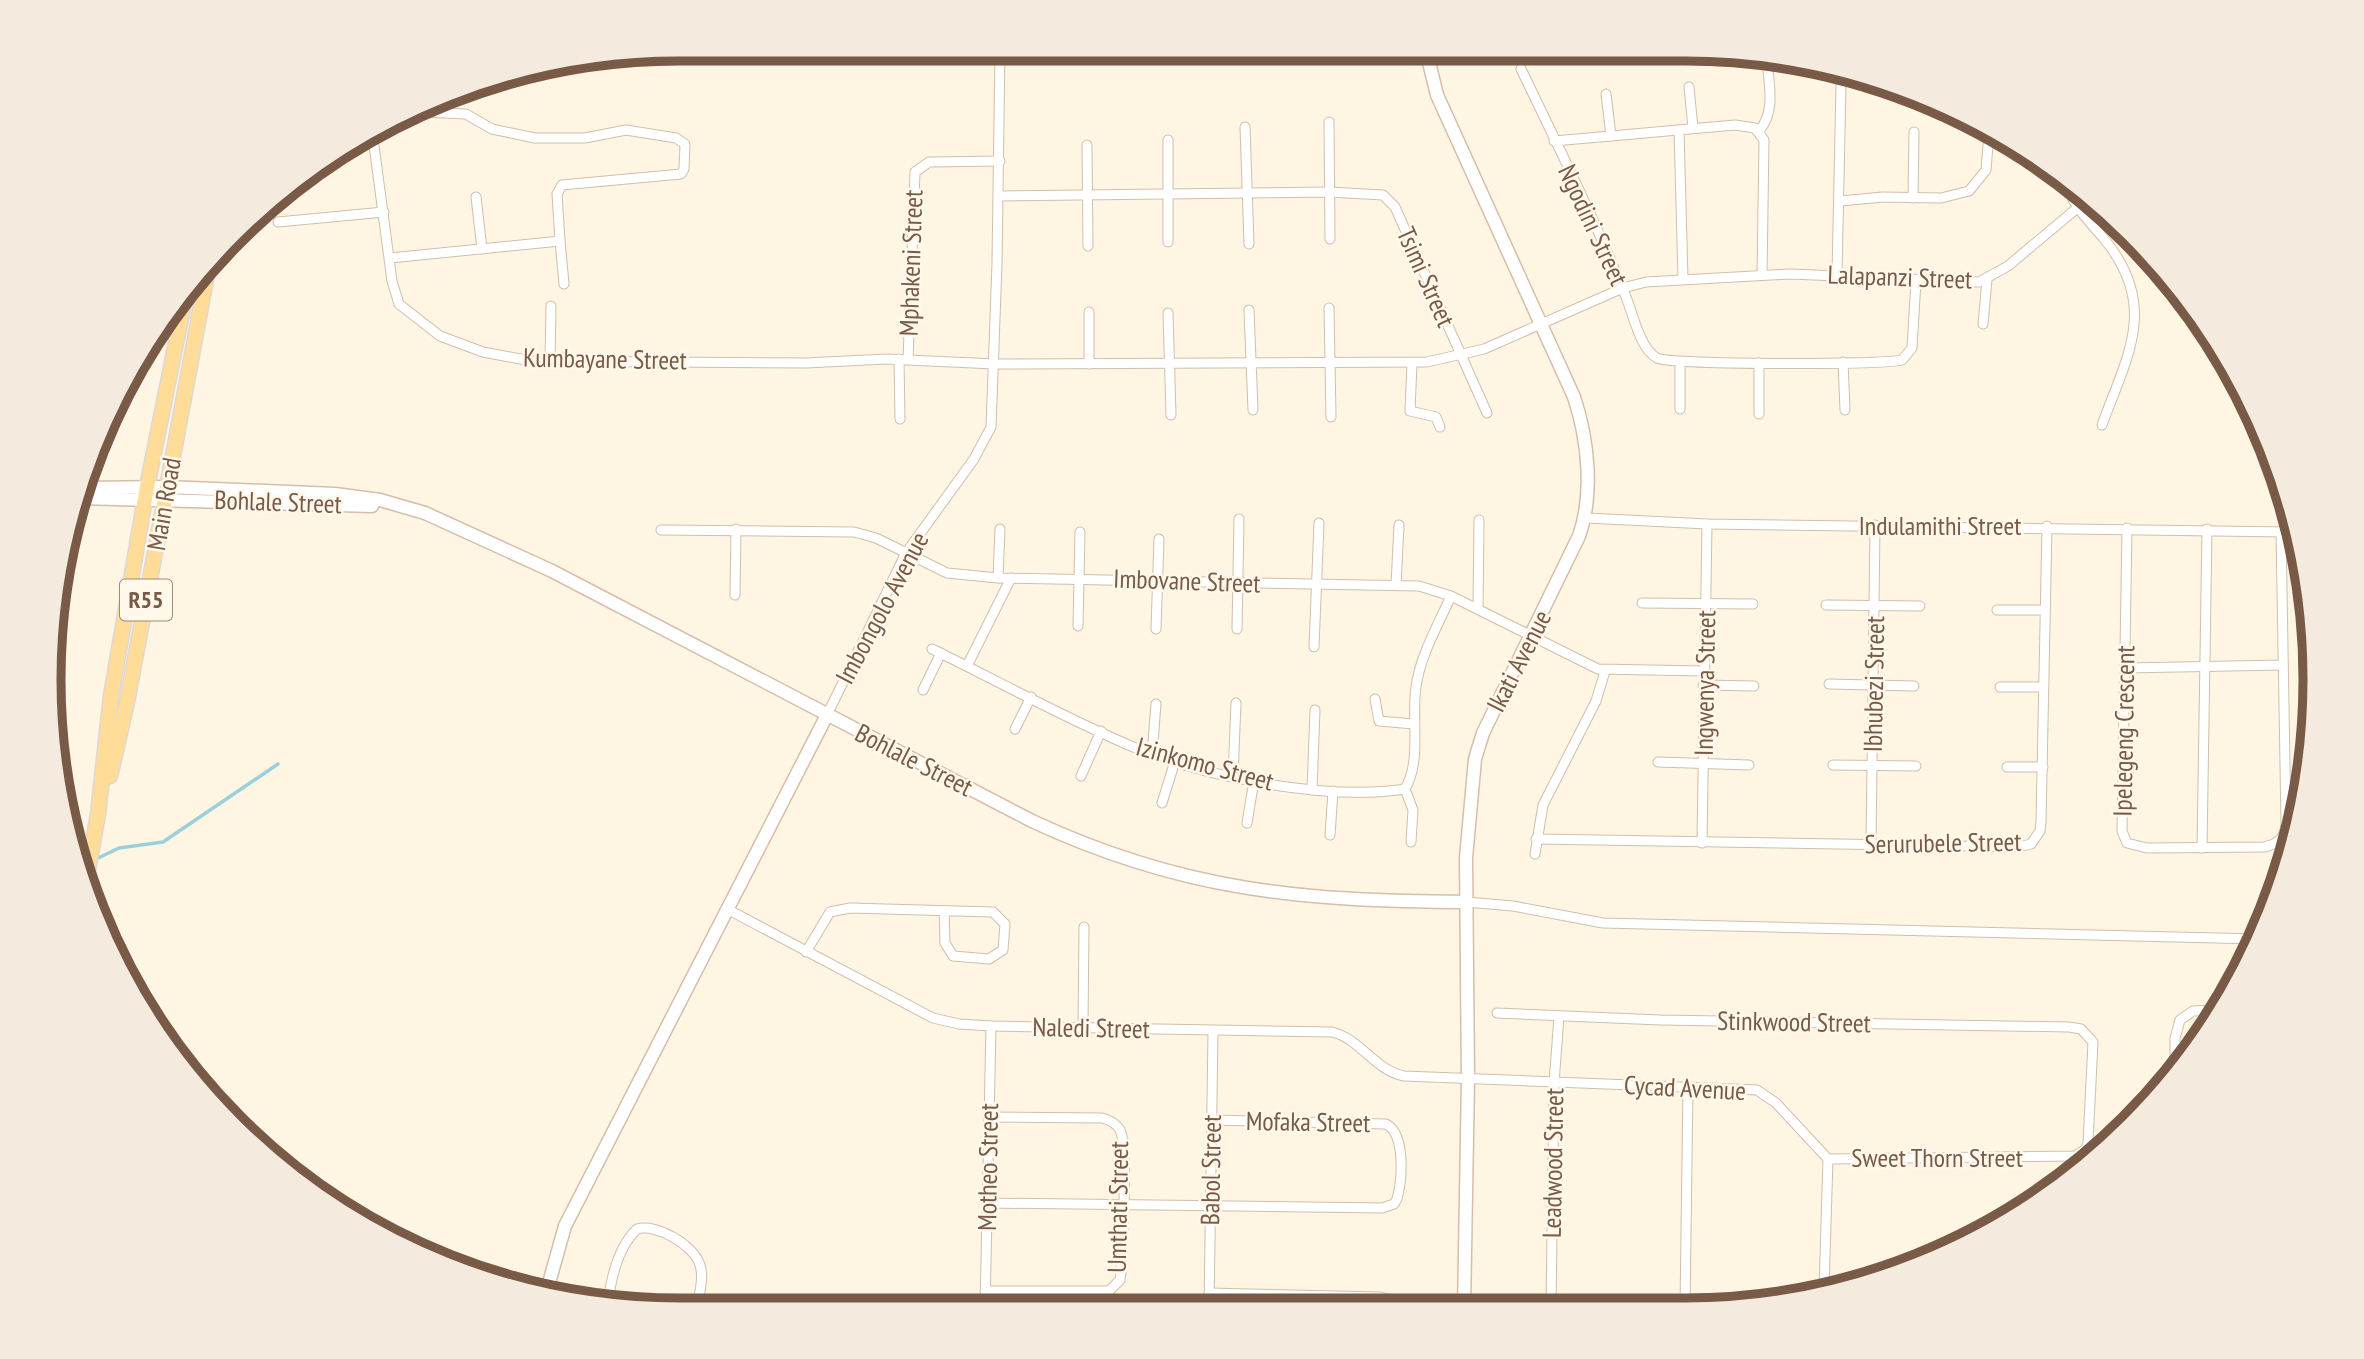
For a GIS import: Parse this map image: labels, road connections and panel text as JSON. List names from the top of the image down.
{
  "streets": {
    "main road": ["Main Road", "R55"],
    "street": [
      "Ngodini Street",
      "Mphakeni Street",
      "Tsimi Street",
      "Lalapanzi Street",
      "Kumbayane Street",
      "Bohlale Street",
      "Indulamithi Street",
      "Imbovane Street",
      "Imbongolo Avenue",
      "Ikati Avenue",
      "Ingwenya Street",
      "Ibhubezi Street",
      "Ipelegeng Crescent",
      "Izinkomo Street",
      "Serurubele Street",
      "Stinkwood Street",
      "Naledi Street",
      "Cycad Avenue",
      "Mofaka Street",
      "Sweet Thorn Street",
      "Leadwood Street",
      "Motheo Street",
      "Babol Street",
      "Umthati Street"
    ]
  },
  "crossings": [
    ["Ngodini Street", "Lalapanzi Street"],
    ["Mphakeni Street", "Kumbayane Street"],
    ["Mphakeni Street", "Imbongolo Avenue"],
    ["Tsimi Street", "Lalapanzi Street"],
    ["Tsimi Street", "Imbongolo Avenue"],
    ["Lalapanzi Street", "Kumbayane Street"],
    ["Lalapanzi Street", "Imbongolo Avenue"],
    ["Lalapanzi Street", "Ikati Avenue"],
    ["Kumbayane Street", "Imbongolo Avenue"],
    ["Bohlale Street", "Main Road"],
    ["Bohlale Street", "Imbongolo Avenue"],
    ["Bohlale Street", "Ikati Avenue"],
    ["Indulamithi Street", "Ikati Avenue"],
    ["Indulamithi Street", "Ingwenya Street"],
    ["Indulamithi Street", "Ibhubezi Street"],
    ["Indulamithi Street", "Ipelegeng Crescent"],
    ["Indulamithi Street", "Serurubele Street"],
    ["Imbovane Street", "Imbongolo Avenue"],
    ["Imbovane Street", "Ikati Avenue"],
    ["Imbovane Street", "Ingwenya Street"],
    ["Imbongolo Avenue", "Naledi Street"],
    ["Ikati Avenue", "Naledi Street"],
    ["Ikati Avenue", "Cycad Avenue"],
    ["Ingwenya Street", "Serurubele Street"],
    ["Ibhubezi Street", "Serurubele Street"],
    ["Stinkwood Street", "Sweet Thorn Street"],
    ["Stinkwood Street", "Leadwood Street"],
    ["Naledi Street", "Cycad Avenue"],
    ["Naledi Street", "Motheo Street"],
    ["Naledi Street", "Babol Street"],
    ["Cycad Avenue", "Sweet Thorn Street"],
    ["Cycad Avenue", "Leadwood Street"],
    ["Mofaka Street", "Babol Street"],
    ["Motheo Street", "Umthati Street"]
  ]
}
